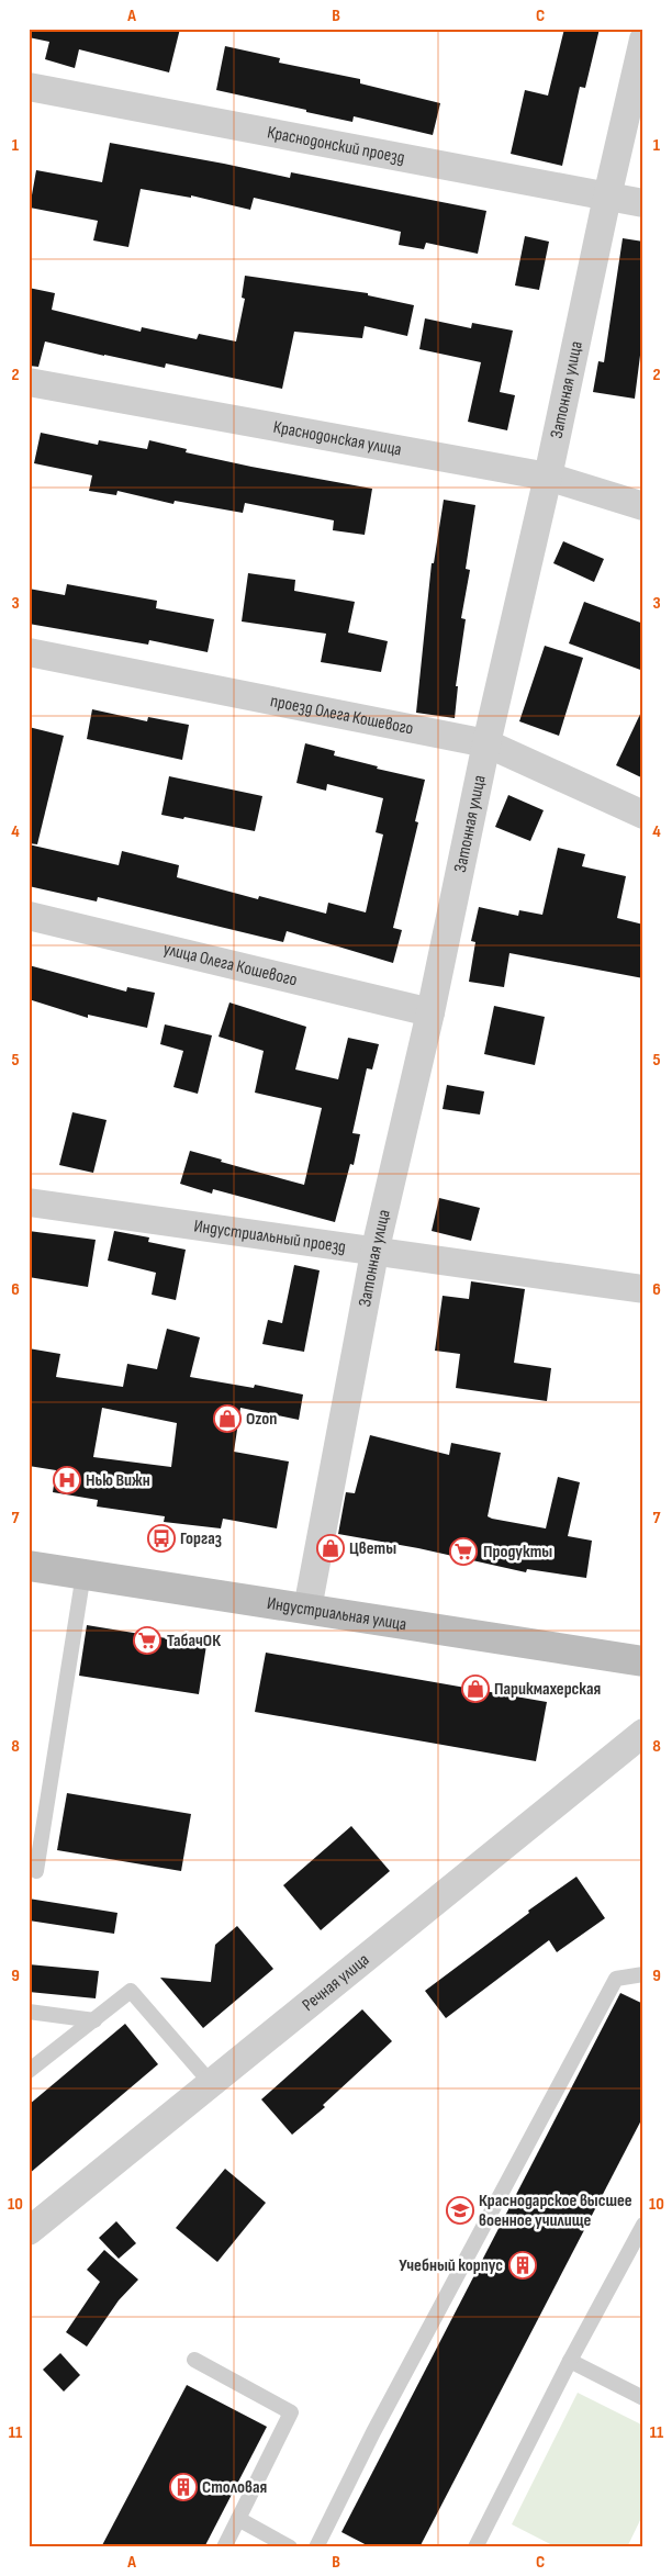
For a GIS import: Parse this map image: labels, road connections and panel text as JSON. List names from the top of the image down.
{
  "streets": {
    "main road": ["Индустриальная улица"],
    "street": [
      "Краснодонский проезд",
      "Затонная улица",
      "Краснодонская улица",
      "проезд Олега Кошевого",
      "улица Олега Кошевого",
      "Индустриальный проезд",
      "Речная улица"
    ]
  },
  "crossings": [
    ["Краснодонский проезд", "Затонная улица"],
    ["Затонная улица", "Краснодонская улица"],
    ["Затонная улица", "проезд Олега Кошевого"],
    ["Затонная улица", "улица Олега Кошевого"],
    ["Затонная улица", "Индустриальный проезд"],
    ["Затонная улица", "Индустриальная улица"]
  ],
  "places": {
    "shop": ["Ozon", "Цветы", "Парикмахерская"],
    "hospital": ["Нью Вижн"],
    "bus stop": ["Горгаз"],
    "supermarket": ["Продукты", "ТабачОК"],
    "school or university": ["Краснодарское высшее военное училище"],
    "building": ["Учебный корпус", "Столовая"]
  },
  "grid": {
    "columns": ["A", "B", "C"],
    "rows": [
      "1",
      "2",
      "3",
      "4",
      "5",
      "6",
      "7",
      "8",
      "9",
      "10",
      "11"
    ]
  }
}
